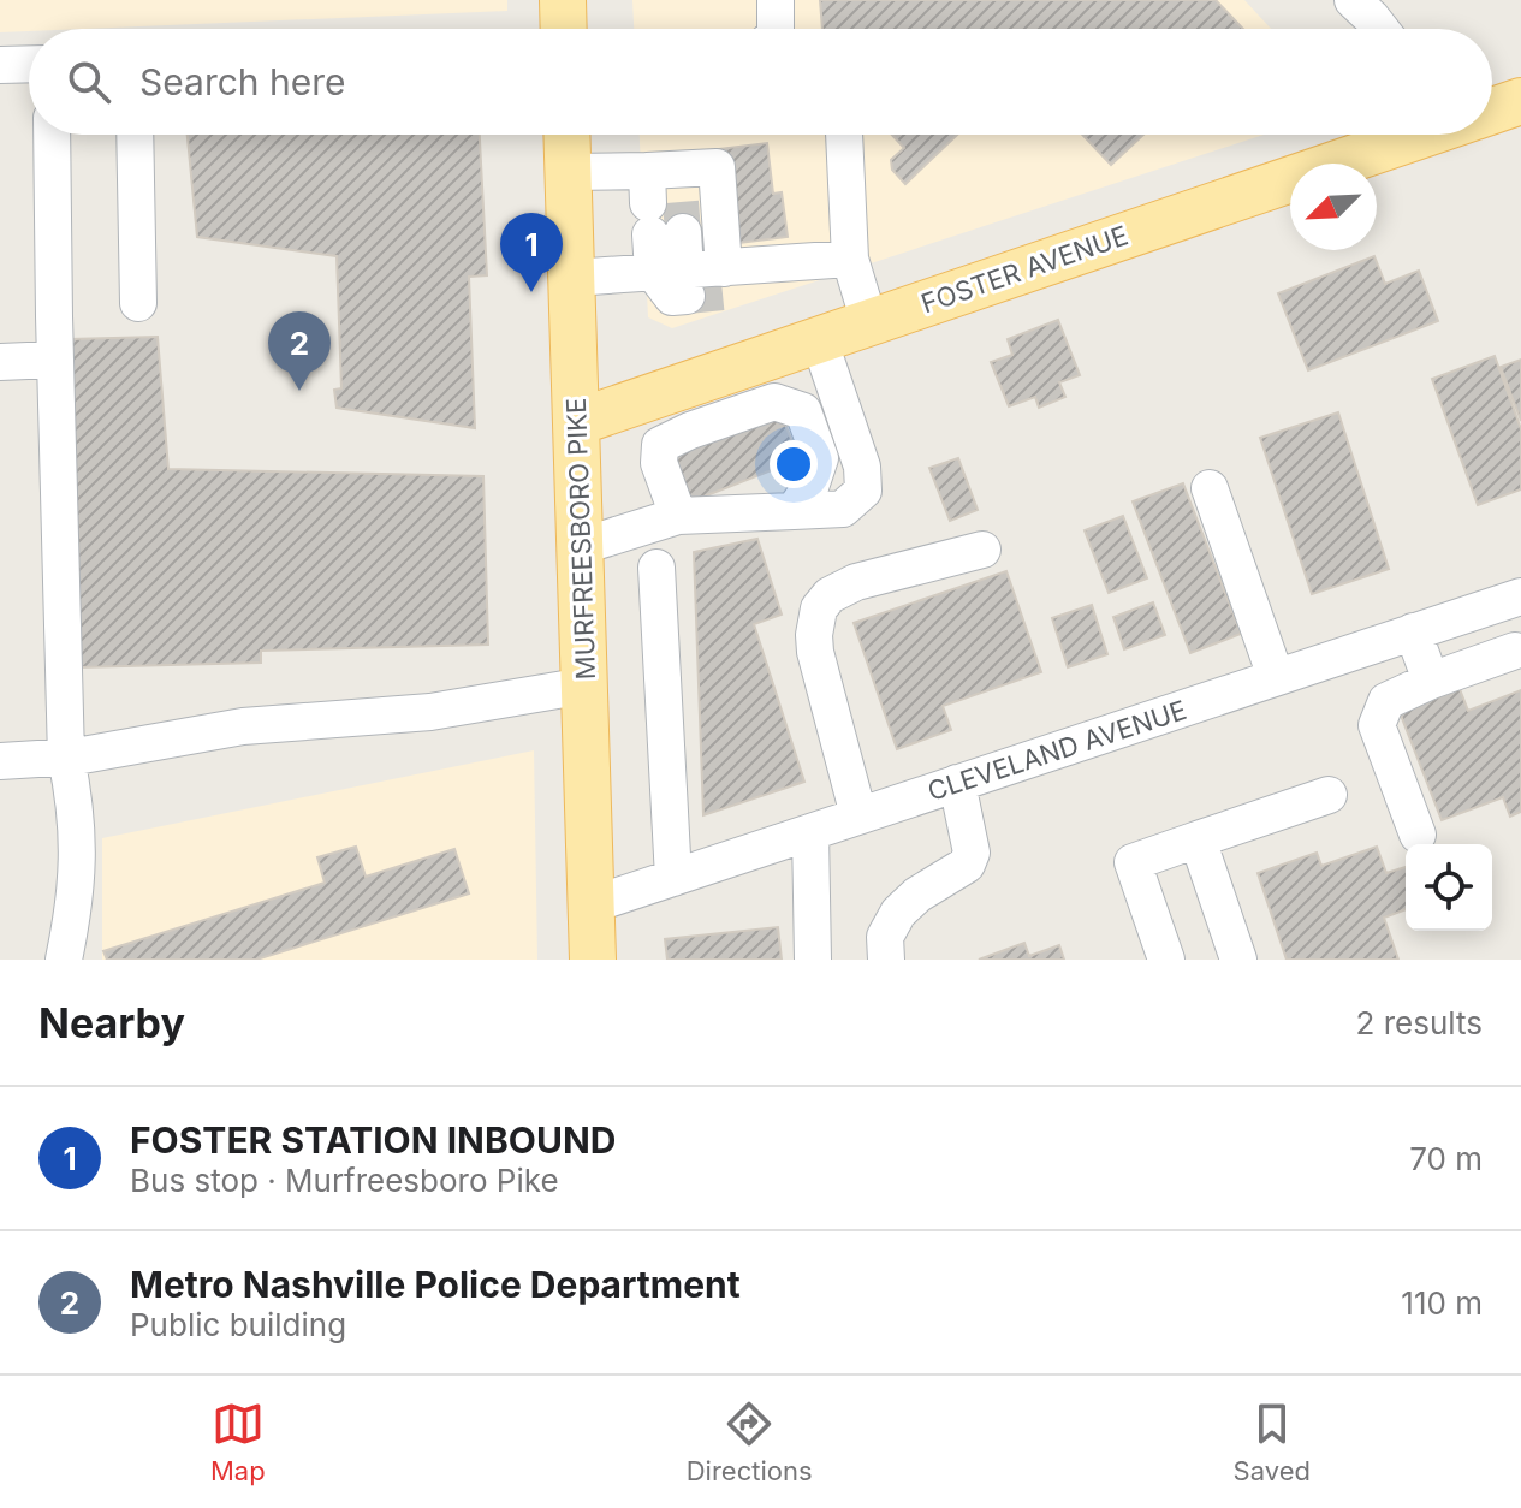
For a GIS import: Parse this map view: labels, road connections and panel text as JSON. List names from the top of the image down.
{
  "streets": {
    "main road": ["FOSTER AVENUE", "MURFREESBORO PIKE"],
    "street": ["CLEVELAND AVENUE"]
  },
  "crossings": [
    ["FOSTER AVENUE", "MURFREESBORO PIKE"],
    ["MURFREESBORO PIKE", "CLEVELAND AVENUE"]
  ],
  "north": "bottom left",
  "page": {
    "search": "Search here",
    "pins": ["1", "2"],
    "heading": ["Nearby", "2 results"],
    "list": [
      {
        "mark": "1",
        "name": "FOSTER STATION INBOUND",
        "note": "Bus stop · Murfreesboro Pike",
        "value": "70 m"
      },
      {
        "mark": "2",
        "name": "Metro Nashville Police Department",
        "note": "Public building",
        "value": "110 m"
      }
    ],
    "nav": ["Map", "Directions", "Saved"]
  }
}
